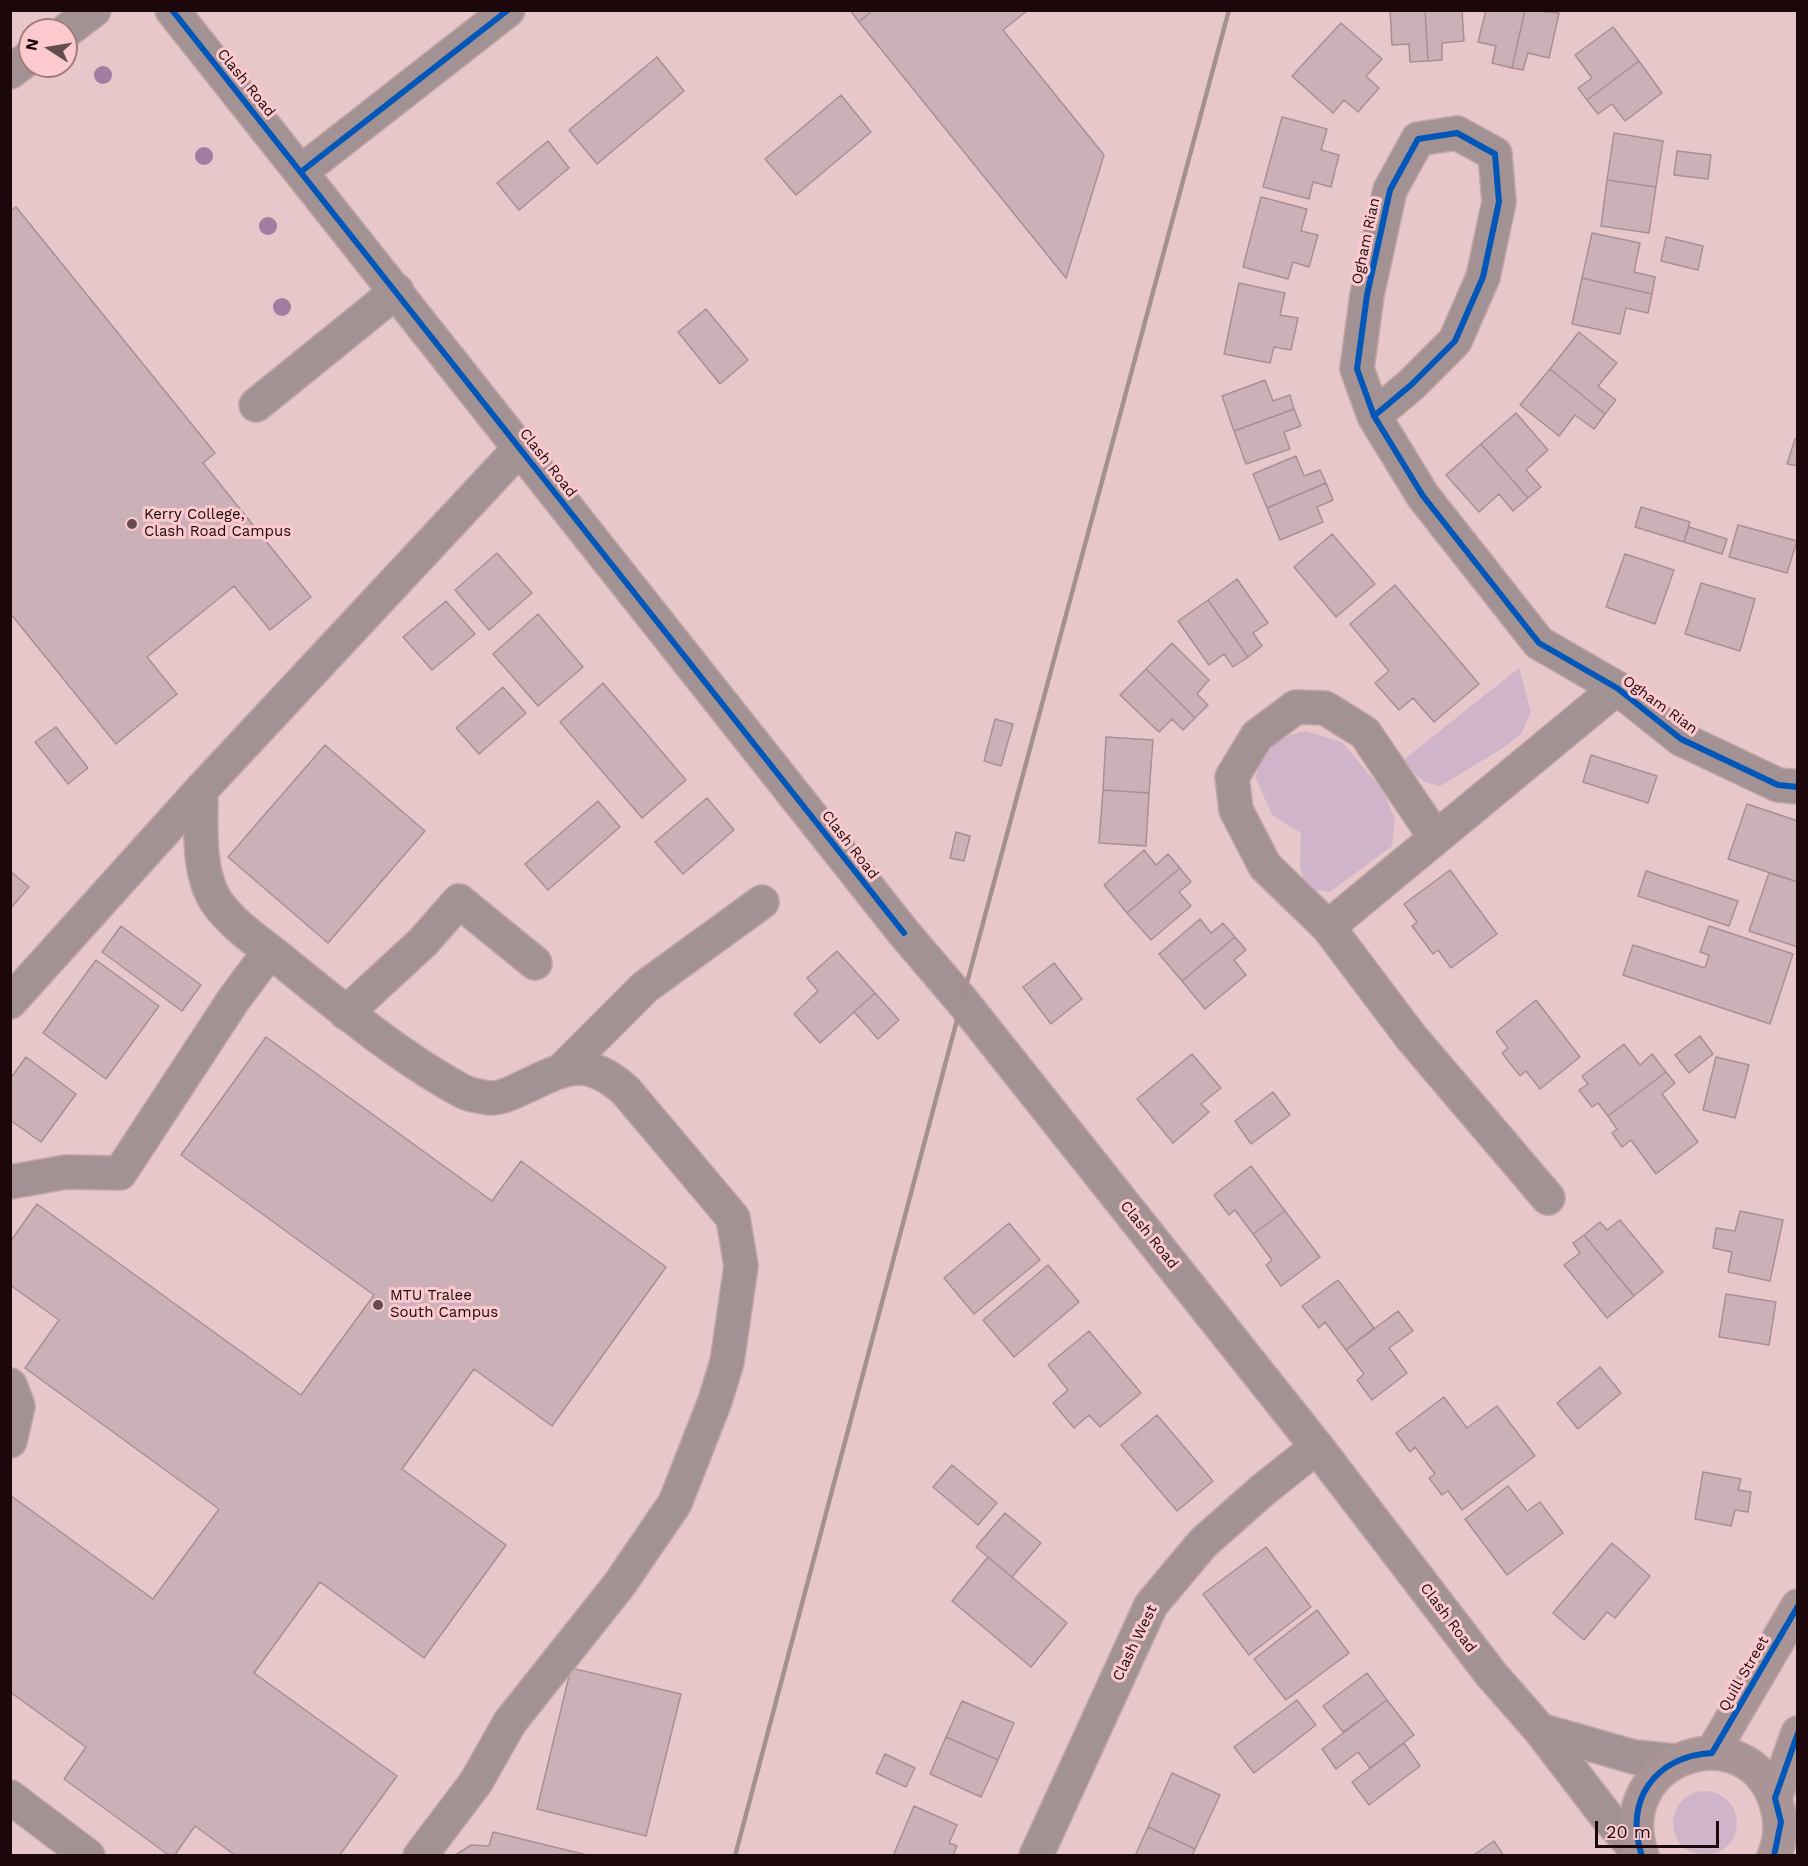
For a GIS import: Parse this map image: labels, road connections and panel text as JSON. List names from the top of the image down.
{
  "streets": {
    "main road": ["Quill Street"],
    "street": ["Clash Road", "Ogham Rian", "Clash West"]
  },
  "crossings": [
    ["Clash Road", "Clash West"]
  ],
  "places": ["Kerry College, Clash Road Campus", "MTU Tralee South Campus"],
  "scale_bar": "20 m",
  "north": "left"
}
